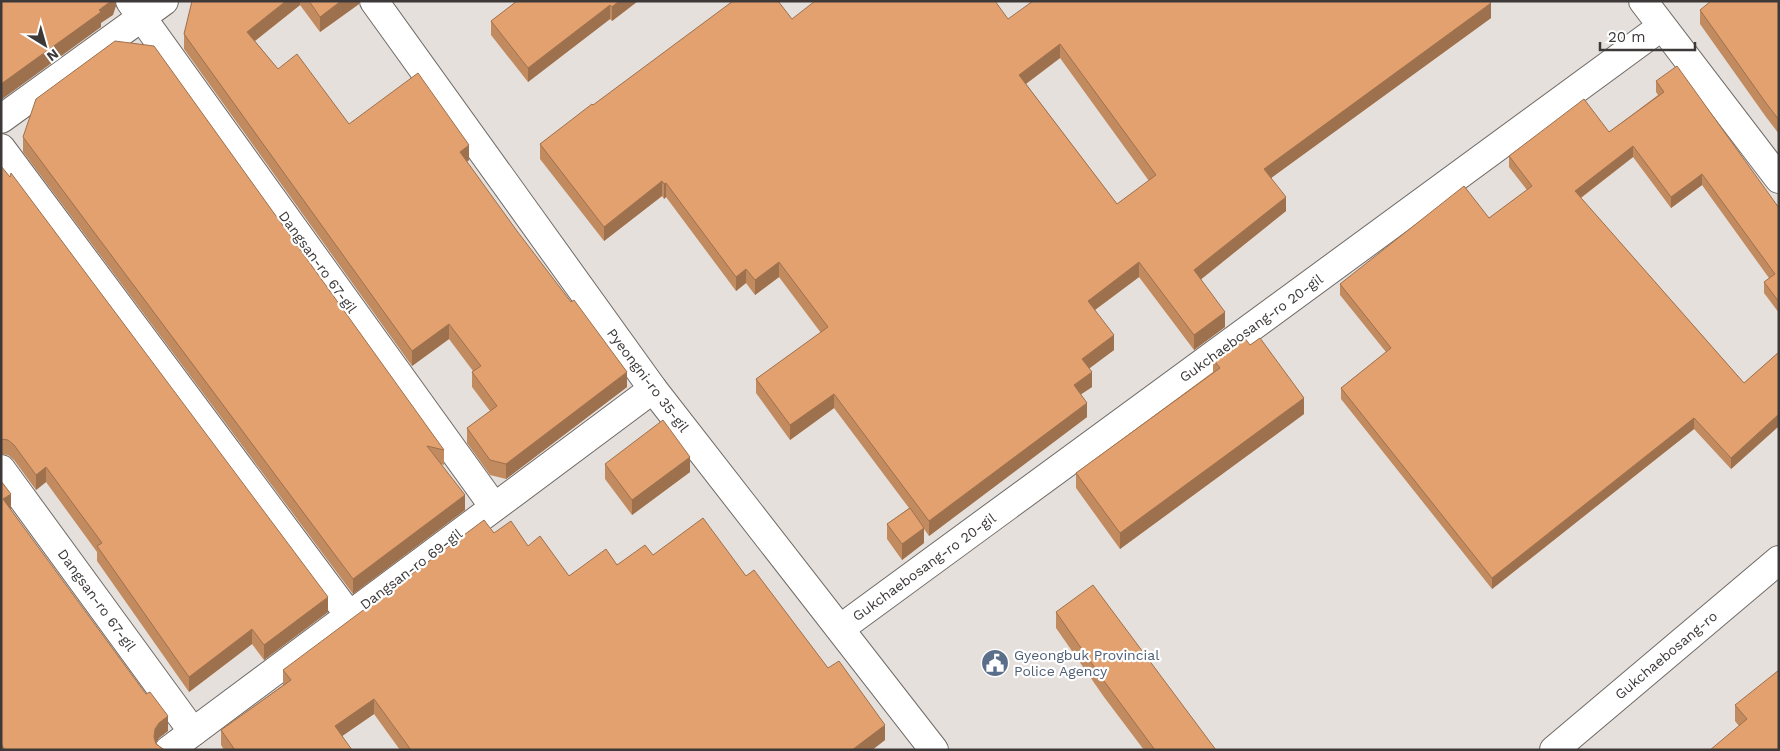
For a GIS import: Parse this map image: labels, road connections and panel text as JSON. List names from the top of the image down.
{
  "streets": {
    "street": [
      "Dangsan-ro 67-gil",
      "Gukchaebosang-ro 20-gil",
      "Pyeongni-ro 35-gil",
      "Dangsan-ro 69-gil",
      "Gukchaebosang-ro"
    ]
  },
  "crossings": [
    ["Dangsan-ro 67-gil", "Dangsan-ro 69-gil"],
    ["Gukchaebosang-ro 20-gil", "Pyeongni-ro 35-gil"],
    ["Pyeongni-ro 35-gil", "Dangsan-ro 69-gil"]
  ],
  "places": {
    "public building": ["Gyeongbuk Provincial Police Agency"]
  },
  "scale_bar": "20 m",
  "north": "bottom right"
}
